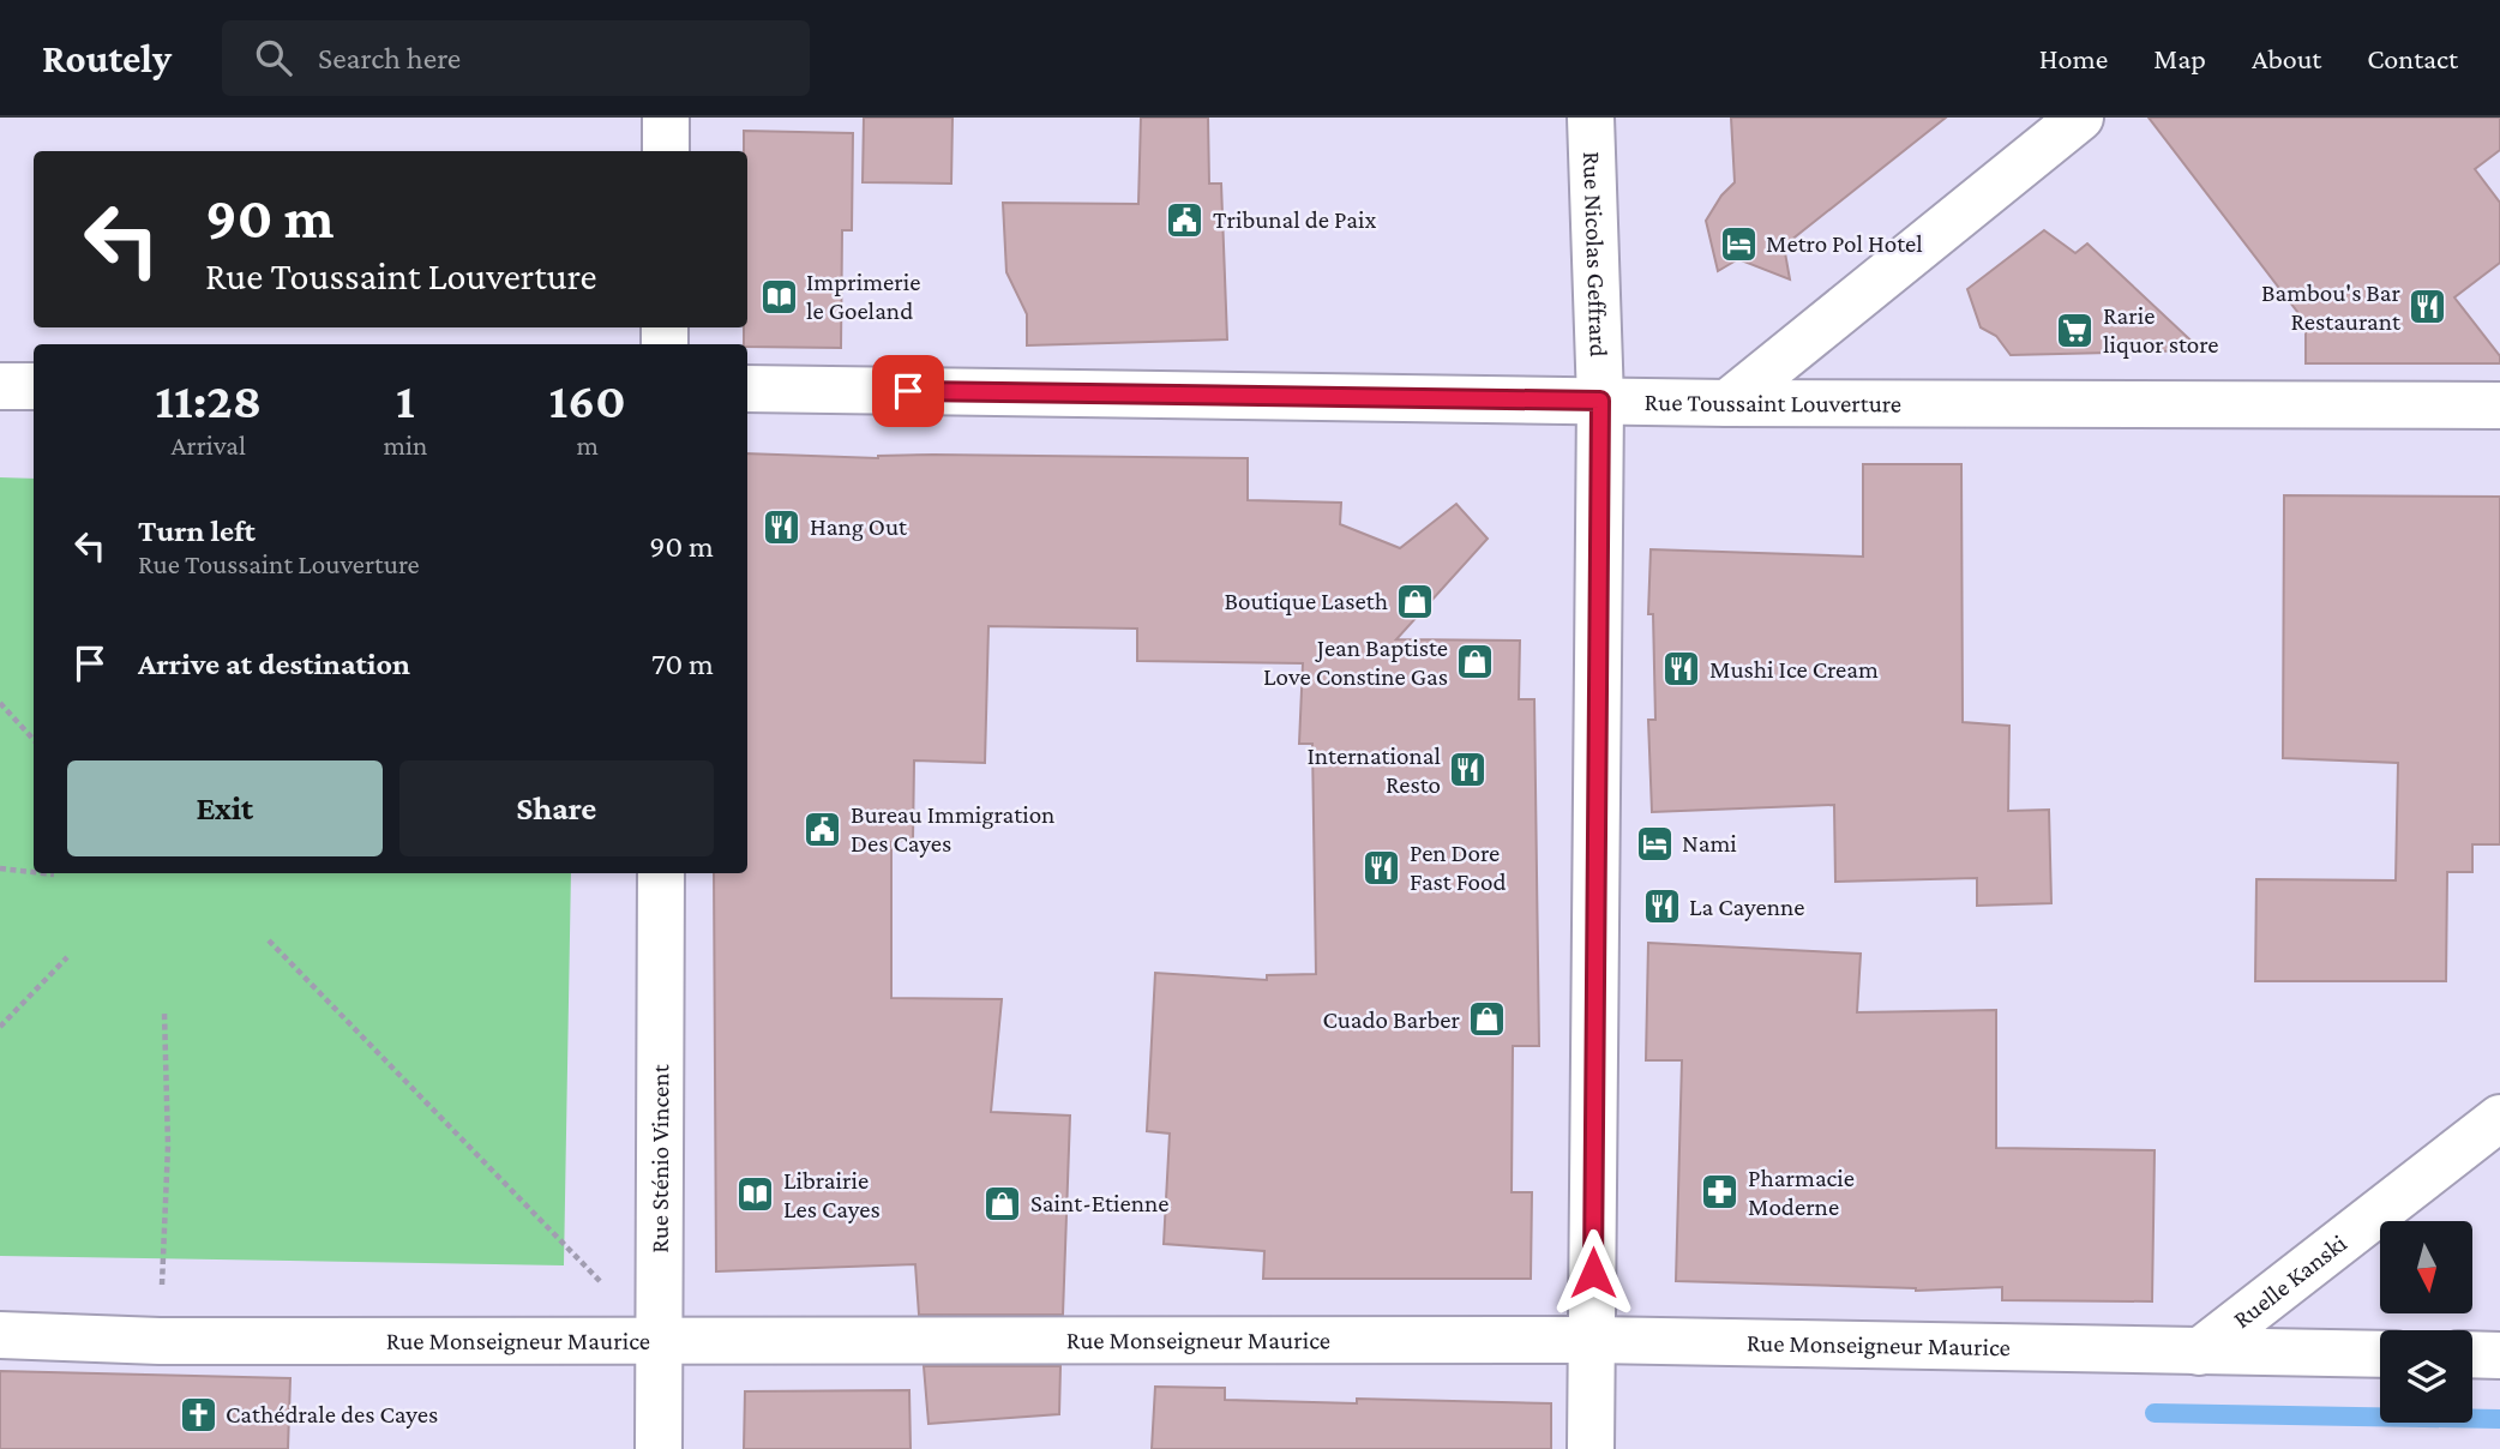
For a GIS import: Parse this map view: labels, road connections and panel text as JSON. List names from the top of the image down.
{
  "streets": {
    "street": [
      "Rue Nicolas Geffrard",
      "Rue Toussaint Louverture",
      "Rue Sténio Vincent",
      "Ruelle Kanski",
      "Rue Monseigneur Maurice"
    ]
  },
  "crossings": [
    ["Rue Nicolas Geffrard", "Rue Toussaint Louverture"],
    ["Rue Nicolas Geffrard", "Rue Monseigneur Maurice"],
    ["Rue Sténio Vincent", "Rue Monseigneur Maurice"],
    ["Ruelle Kanski", "Rue Monseigneur Maurice"]
  ],
  "places": {
    "public building": ["Tribunal de Paix", "Bureau Immigration Des Cayes"],
    "hotel": ["Metro Pol Hotel", "Nami"],
    "library": ["Imprimerie le Goeland", "Librairie Les Cayes"],
    "restaurant": [
      "Bambou's Bar Restaurant",
      "Hang Out",
      "Mushi Ice Cream",
      "International Resto",
      "Pen Dore Fast Food",
      "La Cayenne"
    ],
    "supermarket": ["Rarie liquor store"],
    "shop": [
      "Boutique Laseth",
      "Jean Baptiste Love Constine Gas",
      "Cuado Barber",
      "Saint-Etienne"
    ],
    "pharmacy": ["Pharmacie Moderne"],
    "church": ["Cathédrale des Cayes"]
  },
  "north": "bottom",
  "page": {
    "header": "Routely",
    "search": "Search here",
    "nav": [
      "Home",
      "Map",
      "About",
      "Contact"
    ],
    "turn": ["90 m", "Rue Toussaint Louverture"],
    "eta": [
      "11:28",
      "Arrival",
      "1",
      "min",
      "160",
      "m"
    ],
    "list": [
      {
        "name": "Turn left",
        "note": "Rue Toussaint Louverture",
        "value": "90 m"
      },
      {
        "name": "Arrive at destination",
        "value": "70 m"
      }
    ],
    "buttons": ["Exit", "Share"]
  }
}
